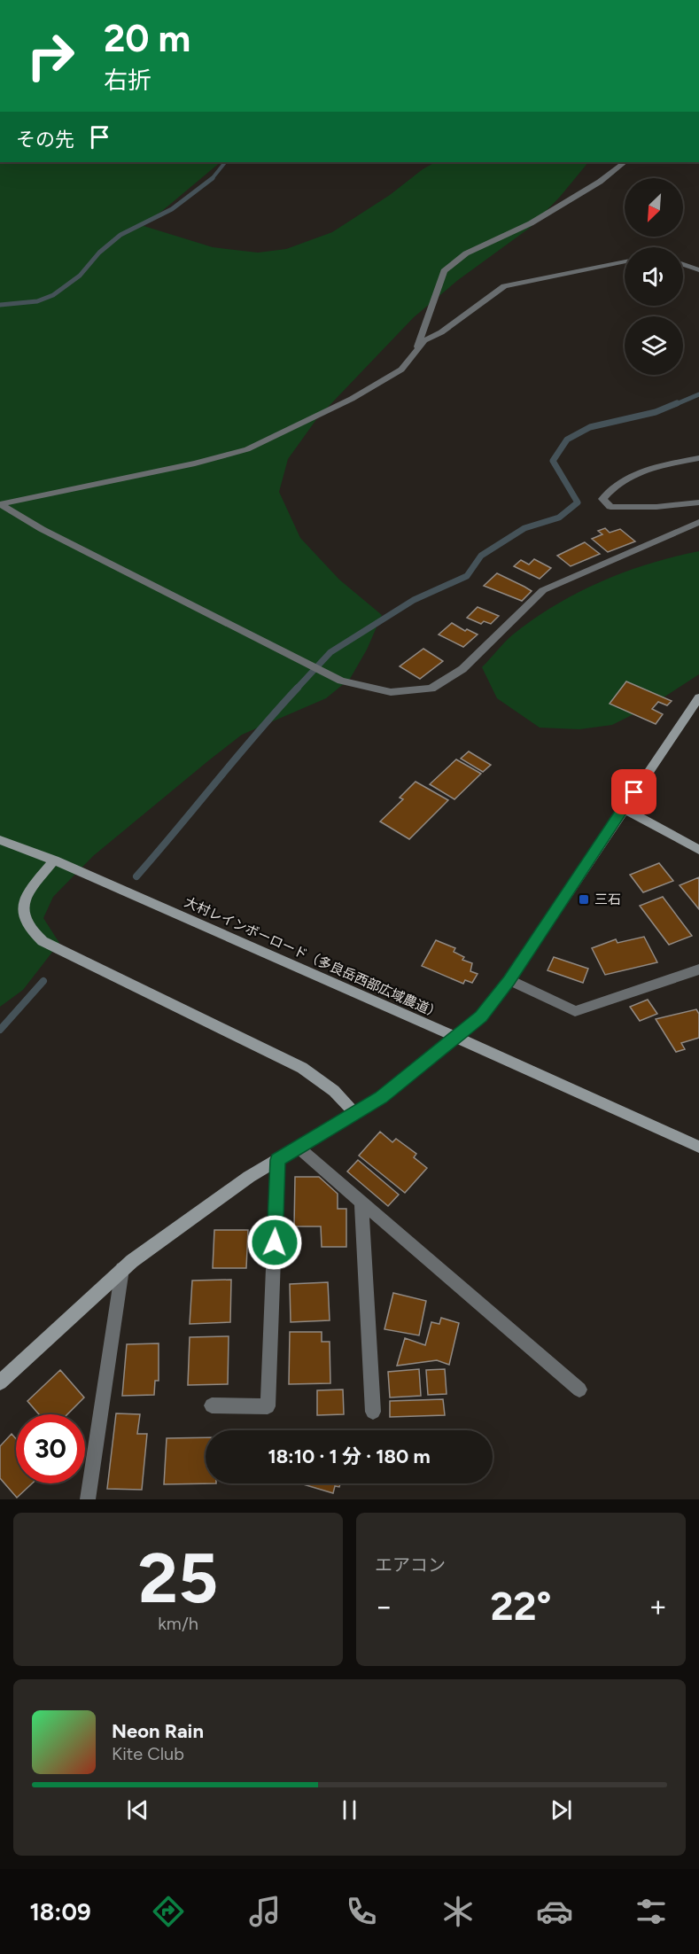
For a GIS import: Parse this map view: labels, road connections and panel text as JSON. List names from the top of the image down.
{
  "streets": {
    "street": ["大村レインボーロード（多良岳西部広域農道）"]
  },
  "places": {
    "transit": ["三石"]
  },
  "north": "bottom left",
  "page": {
    "turn": ["20 m", "右折"],
    "then": "その先",
    "limit": "30",
    "trip": "18:10 · 1 分 · 180 m",
    "tile": [
      ["25", "km/h"],
      "エアコン"
    ],
    "heat": ["−", "22°", "+"],
    "song": ["Neon Rain", "Kite Club"],
    "tabs": "18:09"
  }
}
